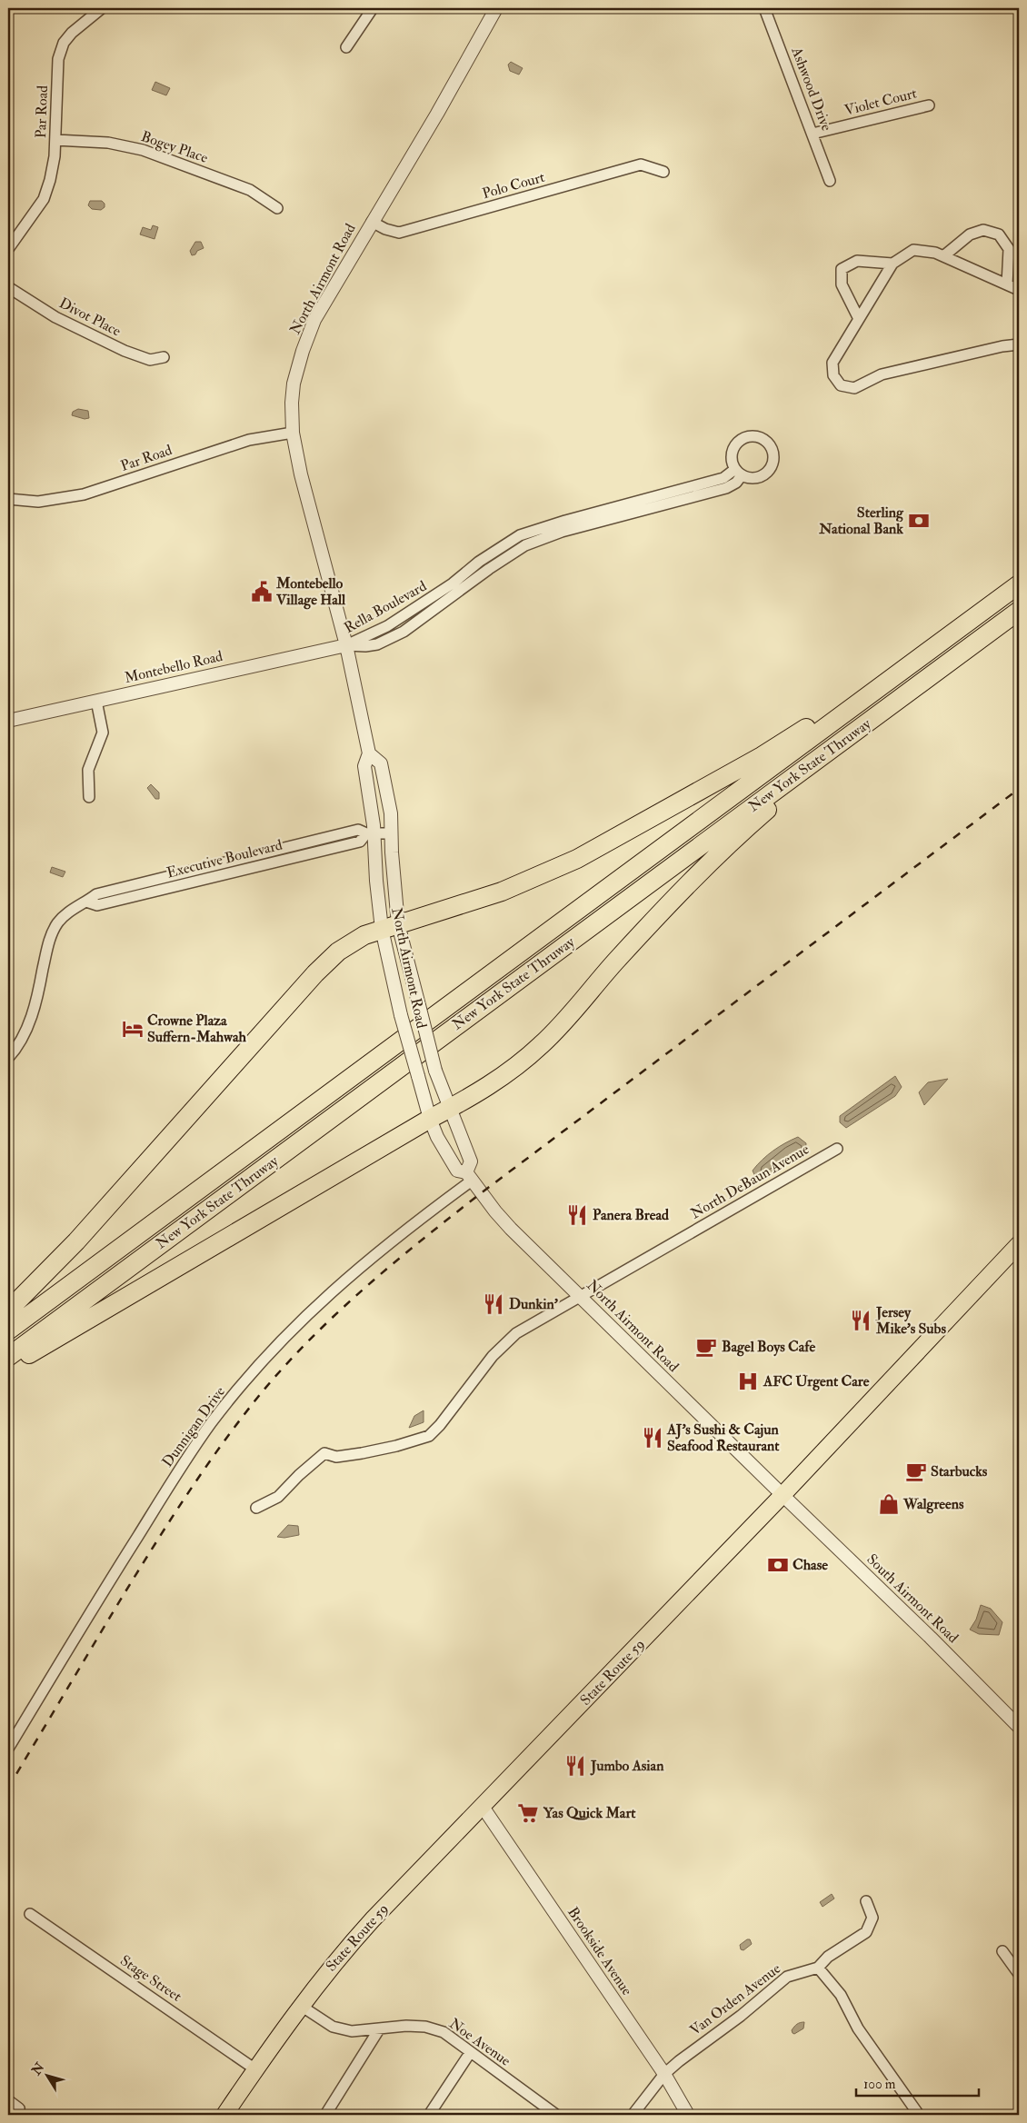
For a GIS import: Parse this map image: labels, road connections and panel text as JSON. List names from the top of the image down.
{
  "streets": {
    "highway": ["New York State Thruway"],
    "main road": ["State Route 59"],
    "street": [
      "Ashwood Drive",
      "Violet Court",
      "Par Road",
      "Bogey Place",
      "Polo Court",
      "North Airmont Road",
      "Divot Place",
      "Rella Boulevard",
      "Montebello Road",
      "Executive Boulevard",
      "North DeBaun Avenue",
      "Dunnigan Drive",
      "South Airmont Road",
      "Brookside Avenue",
      "Stage Street",
      "Van Orden Avenue",
      "Noe Avenue"
    ]
  },
  "crossings": [
    ["Ashwood Drive", "Violet Court"],
    ["Par Road", "Bogey Place"],
    ["Par Road", "North Airmont Road"],
    ["Polo Court", "North Airmont Road"],
    ["North Airmont Road", "Rella Boulevard"],
    ["North Airmont Road", "Montebello Road"],
    ["North Airmont Road", "Executive Boulevard"],
    ["North Airmont Road", "North DeBaun Avenue"],
    ["North Airmont Road", "Dunnigan Drive"],
    ["North Airmont Road", "South Airmont Road"],
    ["North Airmont Road", "State Route 59"],
    ["Rella Boulevard", "Montebello Road"],
    ["South Airmont Road", "State Route 59"],
    ["State Route 59", "Brookside Avenue"],
    ["State Route 59", "Stage Street"],
    ["State Route 59", "Noe Avenue"],
    ["Brookside Avenue", "Van Orden Avenue"]
  ],
  "places": {
    "bank": ["Sterling National Bank", "Chase"],
    "public building": ["Montebello Village Hall"],
    "hotel": ["Crowne Plaza Suffern-Mahwah"],
    "restaurant": [
      "Panera Bread",
      "Dunkin'",
      "Jersey Mike's Subs",
      "AJ's Sushi & Cajun Seafood Restaurant",
      "Jumbo Asian"
    ],
    "cafe": ["Bagel Boys Cafe", "Starbucks"],
    "hospital": ["AFC Urgent Care"],
    "shop": ["Walgreens"],
    "supermarket": ["Yas Quick Mart"]
  },
  "scale_bar": "100 m",
  "north": "top left"
}
